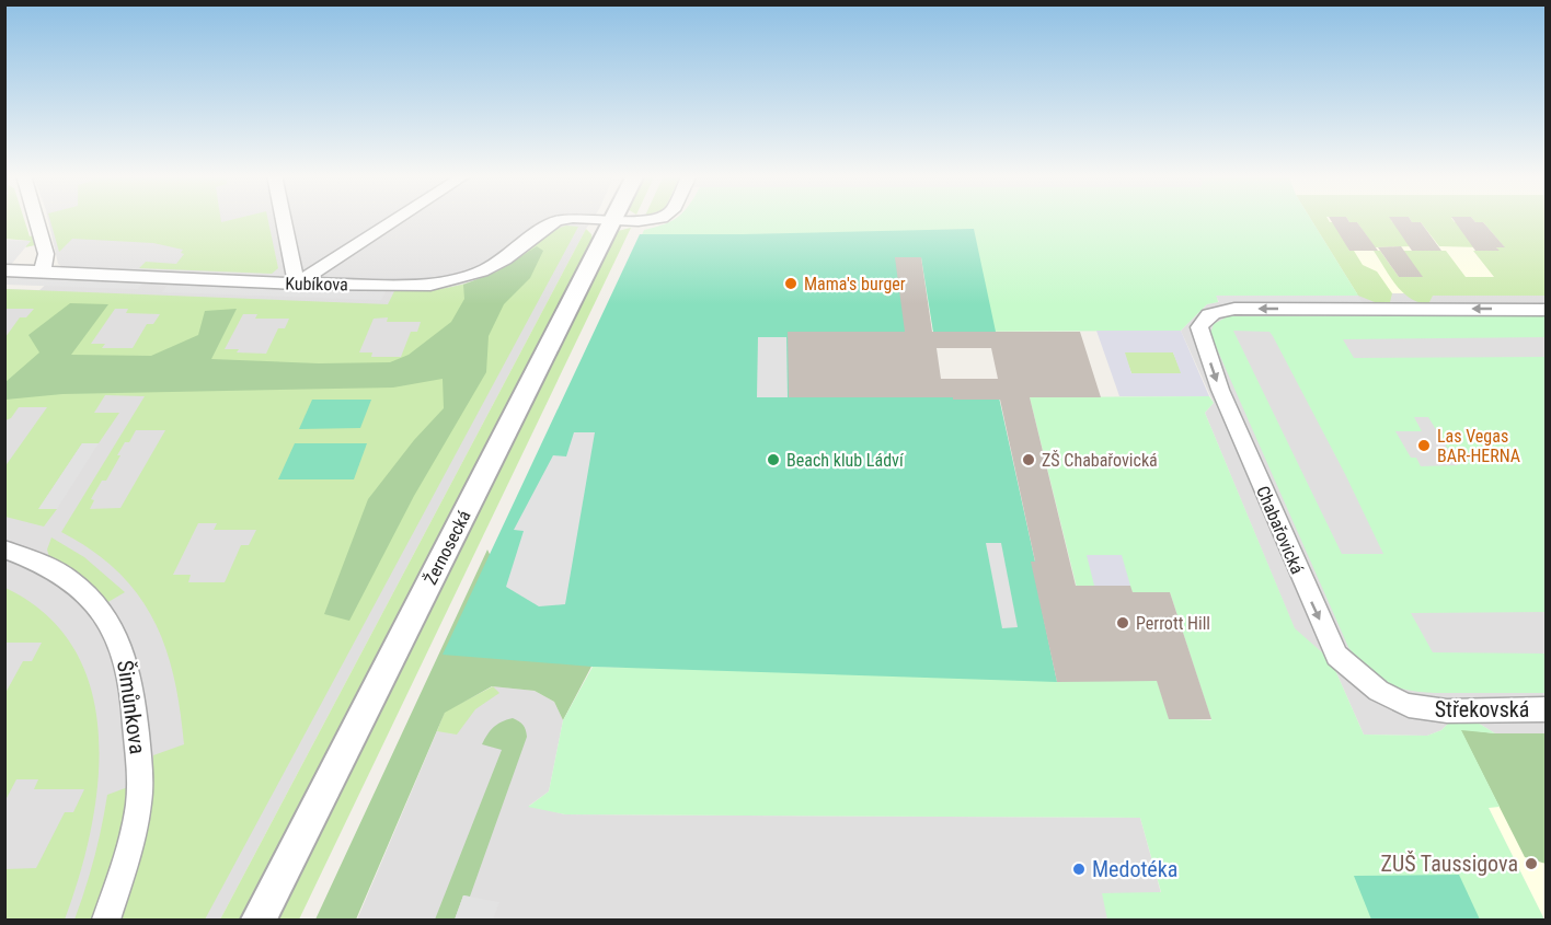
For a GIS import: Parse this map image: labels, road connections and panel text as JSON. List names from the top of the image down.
{
  "streets": {
    "street": [
      "Kubíkova",
      "Chabařovická",
      "Žernosecká",
      "Šimůnkova",
      "Střekovská"
    ]
  },
  "crossings": [
    ["Kubíkova", "Žernosecká"],
    ["Chabařovická", "Střekovská"]
  ],
  "places": [
    "Mama's burger",
    "Las Vegas BAR-HERNA",
    "Beach klub Ládví",
    "ZŠ Chabařovická",
    "Perrott Hill",
    "ZUŠ Taussigova",
    "Medotéka"
  ]
}
